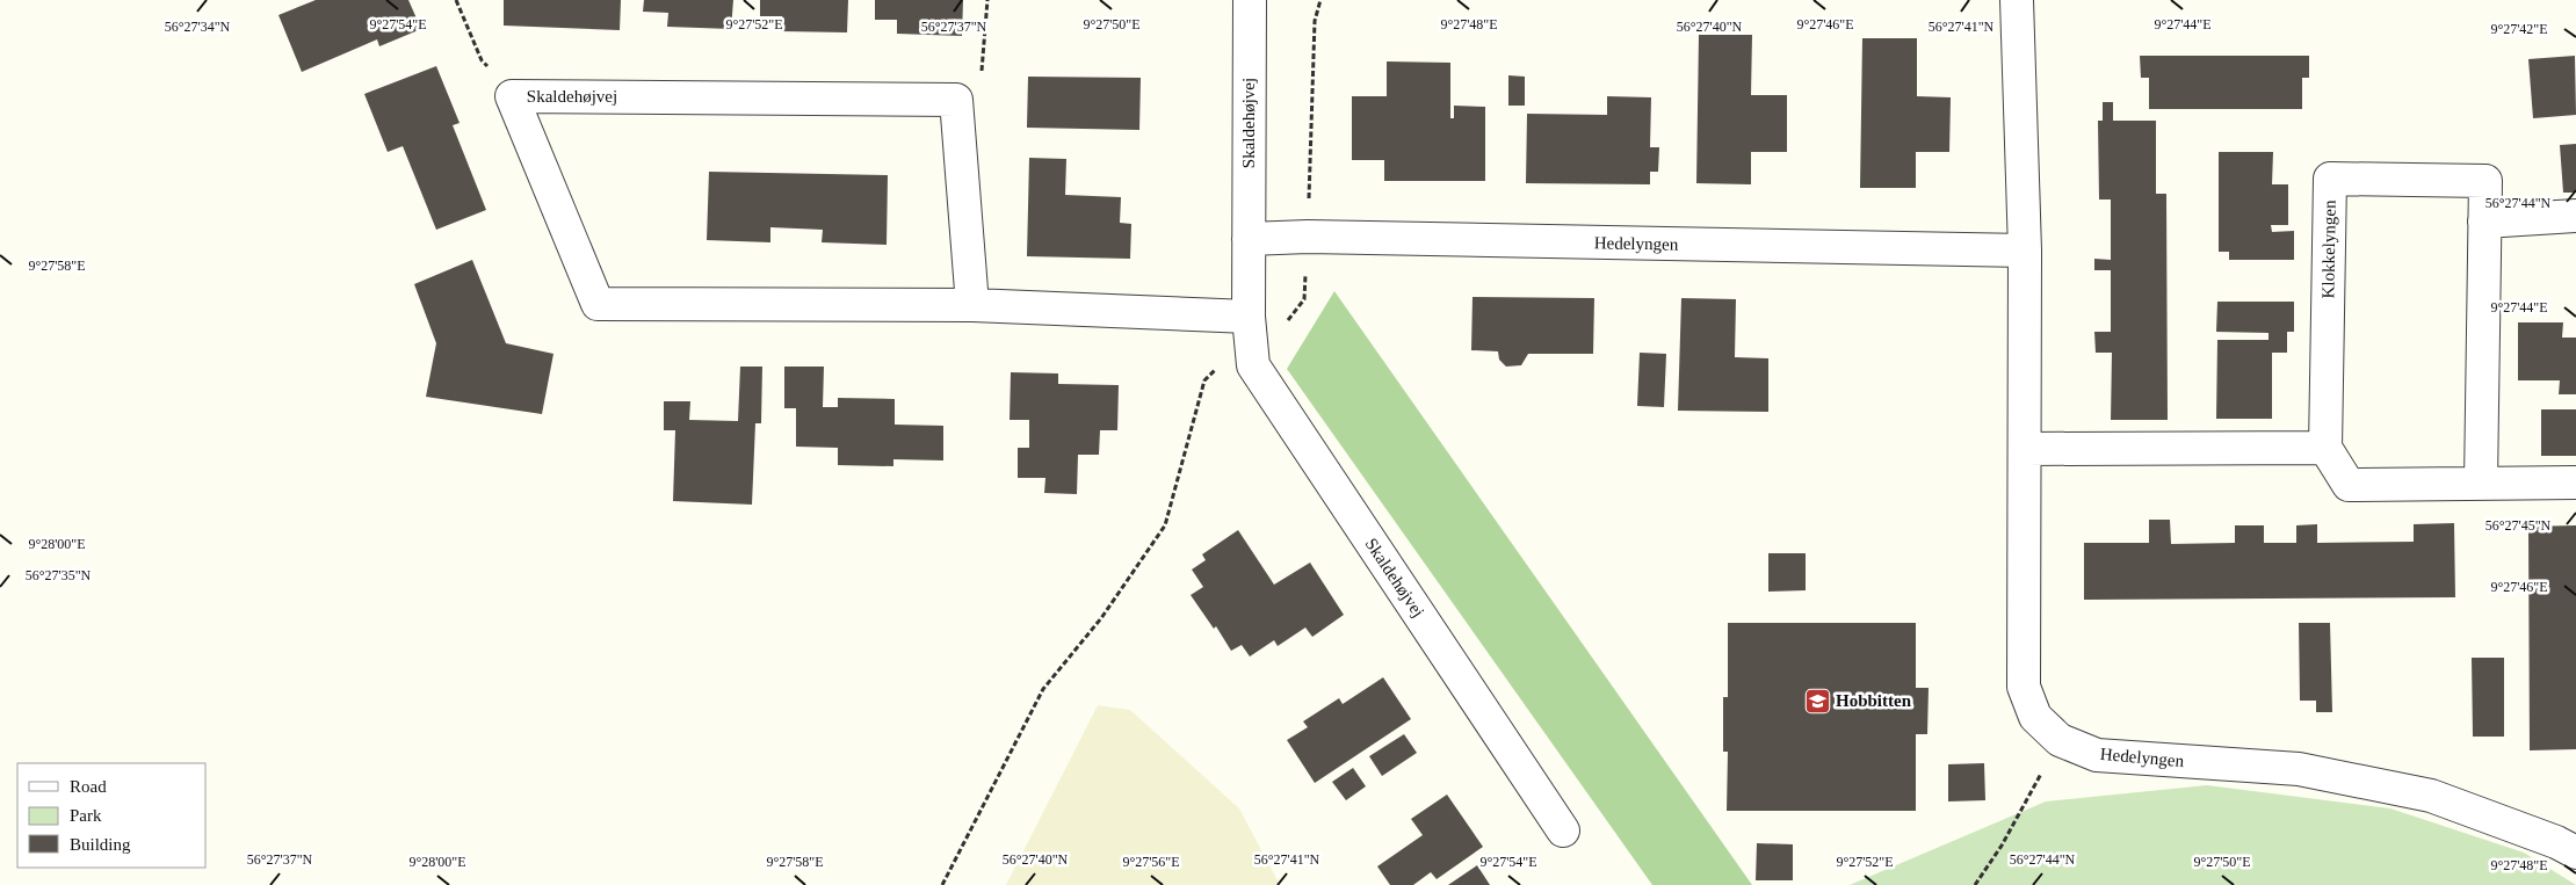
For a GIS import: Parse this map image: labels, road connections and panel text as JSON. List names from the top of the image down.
{
  "streets": {
    "street": ["Skaldehøjvej", "Hedelyngen", "Klokkelyngen"]
  },
  "crossings": [
    ["Skaldehøjvej", "Hedelyngen"]
  ],
  "places": {
    "school or university": ["Hobbitten"]
  },
  "legend": ["Road", "Park", "Building"],
  "coordinates": [
    "9°27'46\"E",
    "9°27'54\"E",
    "9°27'52\"E",
    "9°27'50\"E",
    "9°27'48\"E",
    "9°27'44\"E",
    "56°27'34\"N",
    "56°27'37\"N",
    "56°27'40\"N",
    "56°27'41\"N",
    "9°27'42\"E",
    "56°27'44\"N",
    "9°27'58\"E",
    "56°27'45\"N",
    "9°28'00\"E",
    "56°27'35\"N",
    "9°27'56\"E"
  ]
}
